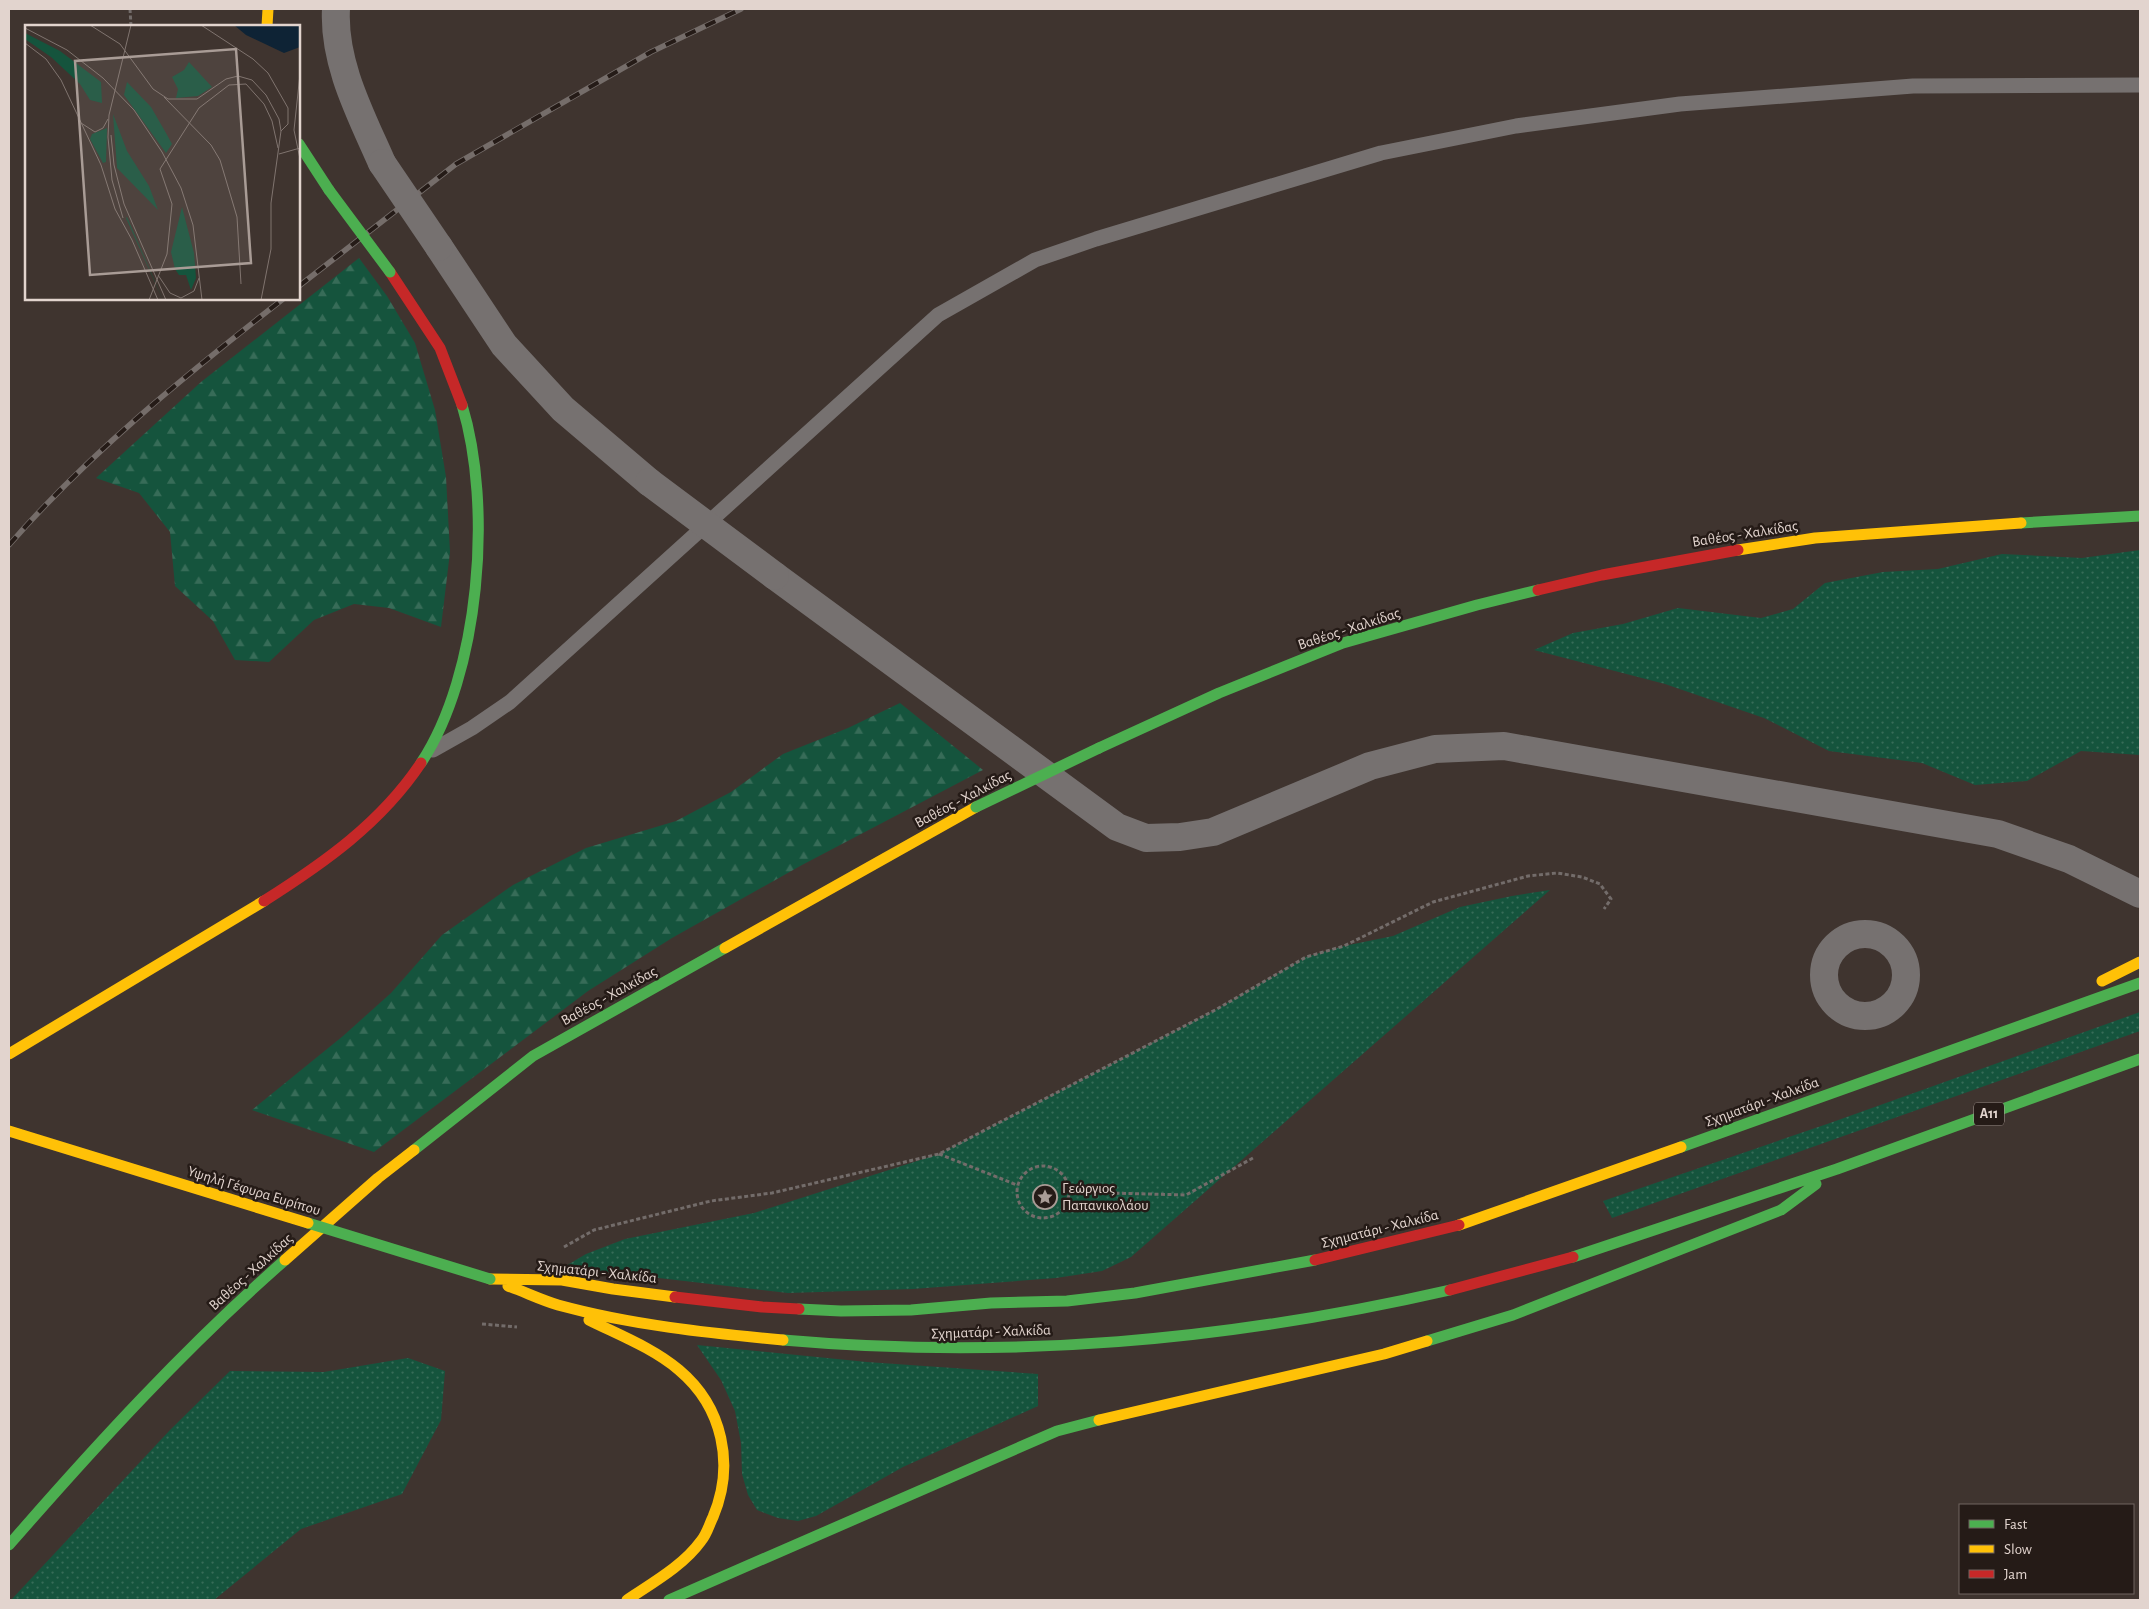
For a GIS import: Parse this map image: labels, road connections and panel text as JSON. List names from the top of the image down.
{
  "streets": {
    "main road": [
      "Βαθέος - Χαλκίδας",
      "Σχηματάρι - Χαλκίδα",
      "Α11",
      "Υψηλή Γέφυρα Ευρίπου"
    ]
  },
  "crossings": [
    ["Σχηματάρι - Χαλκίδα", "Υψηλή Γέφυρα Ευρίπου"]
  ],
  "places": {
    "place": ["Γεώργιος Παπανικολάου"]
  },
  "legend": ["Fast", "Slow", "Jam"]
}
